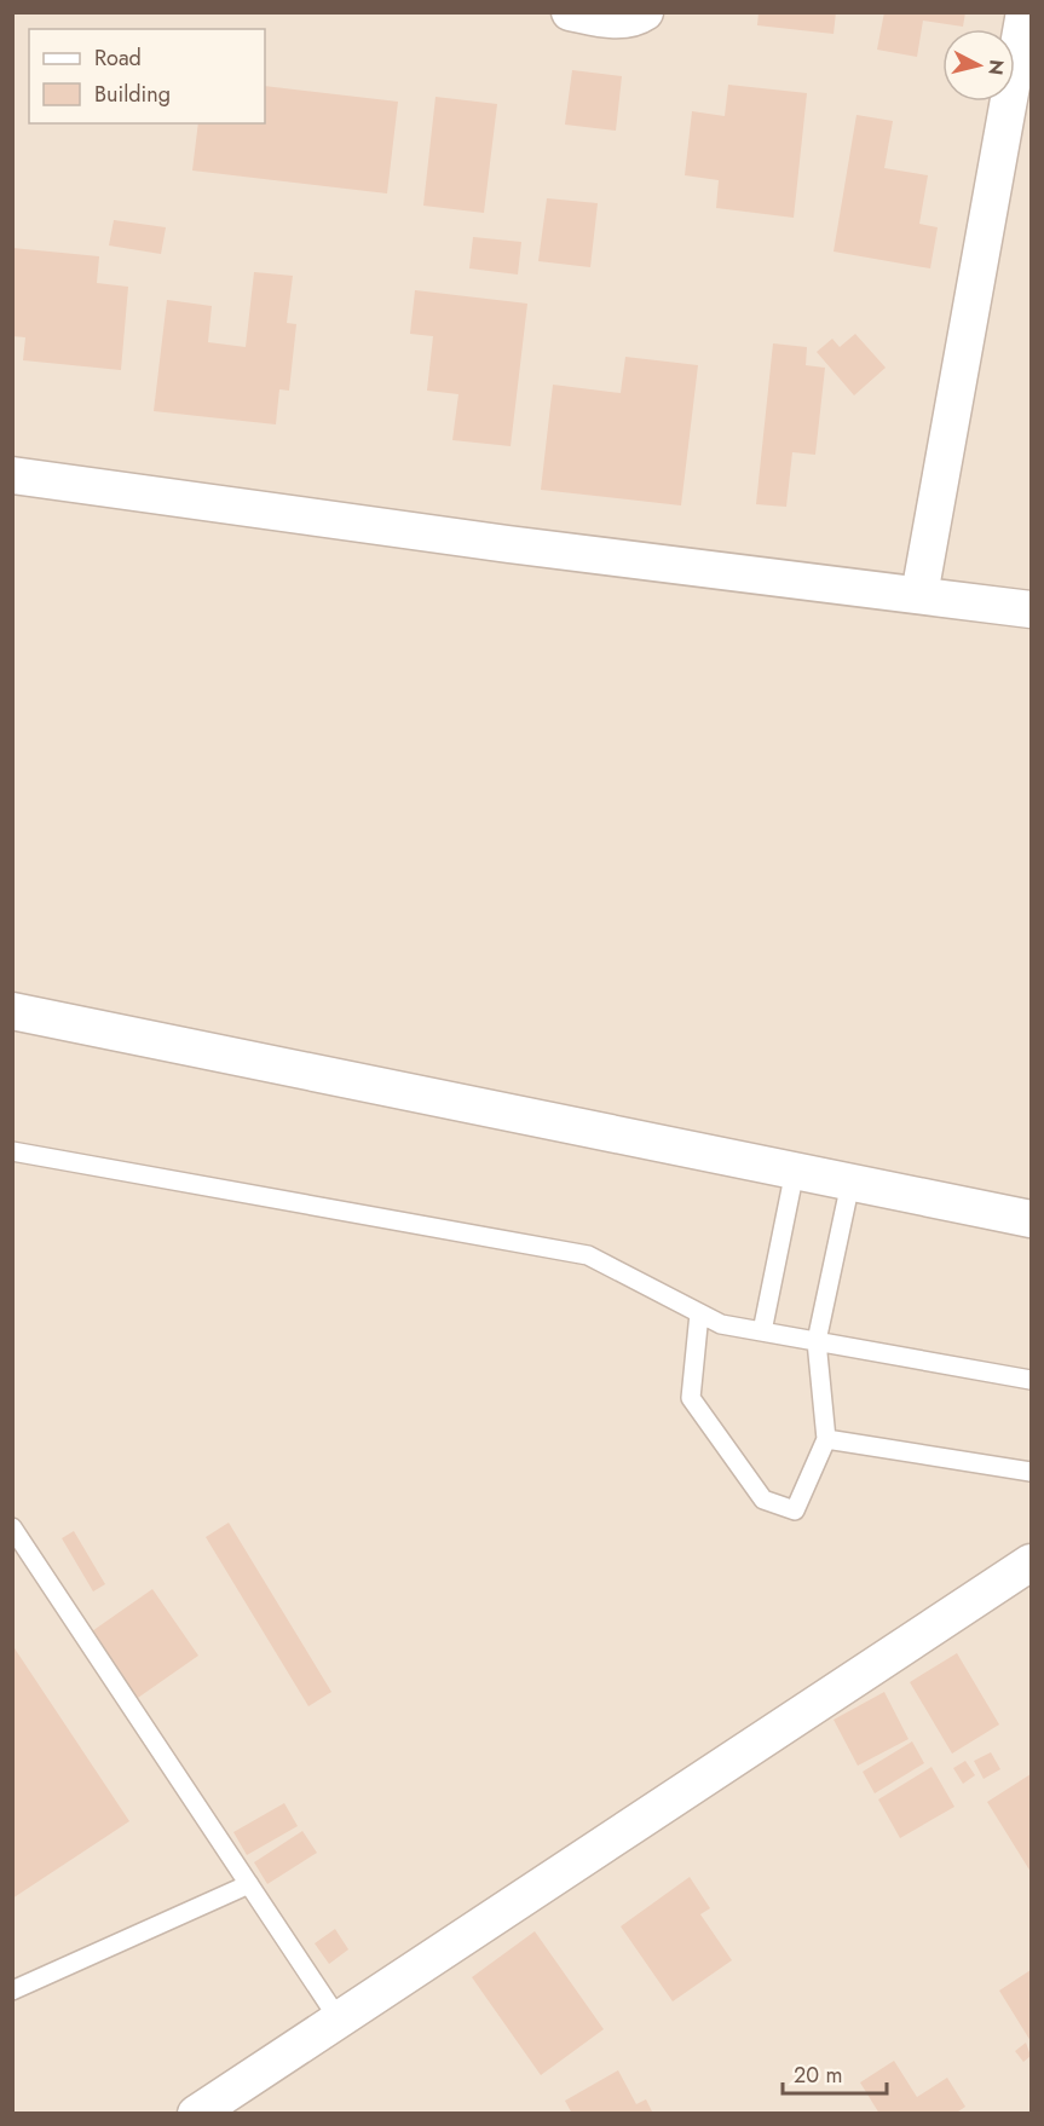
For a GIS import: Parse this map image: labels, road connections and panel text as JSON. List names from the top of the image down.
{
  "legend": ["Road", "Building"],
  "scale_bar": "20 m",
  "north": "right"
}
